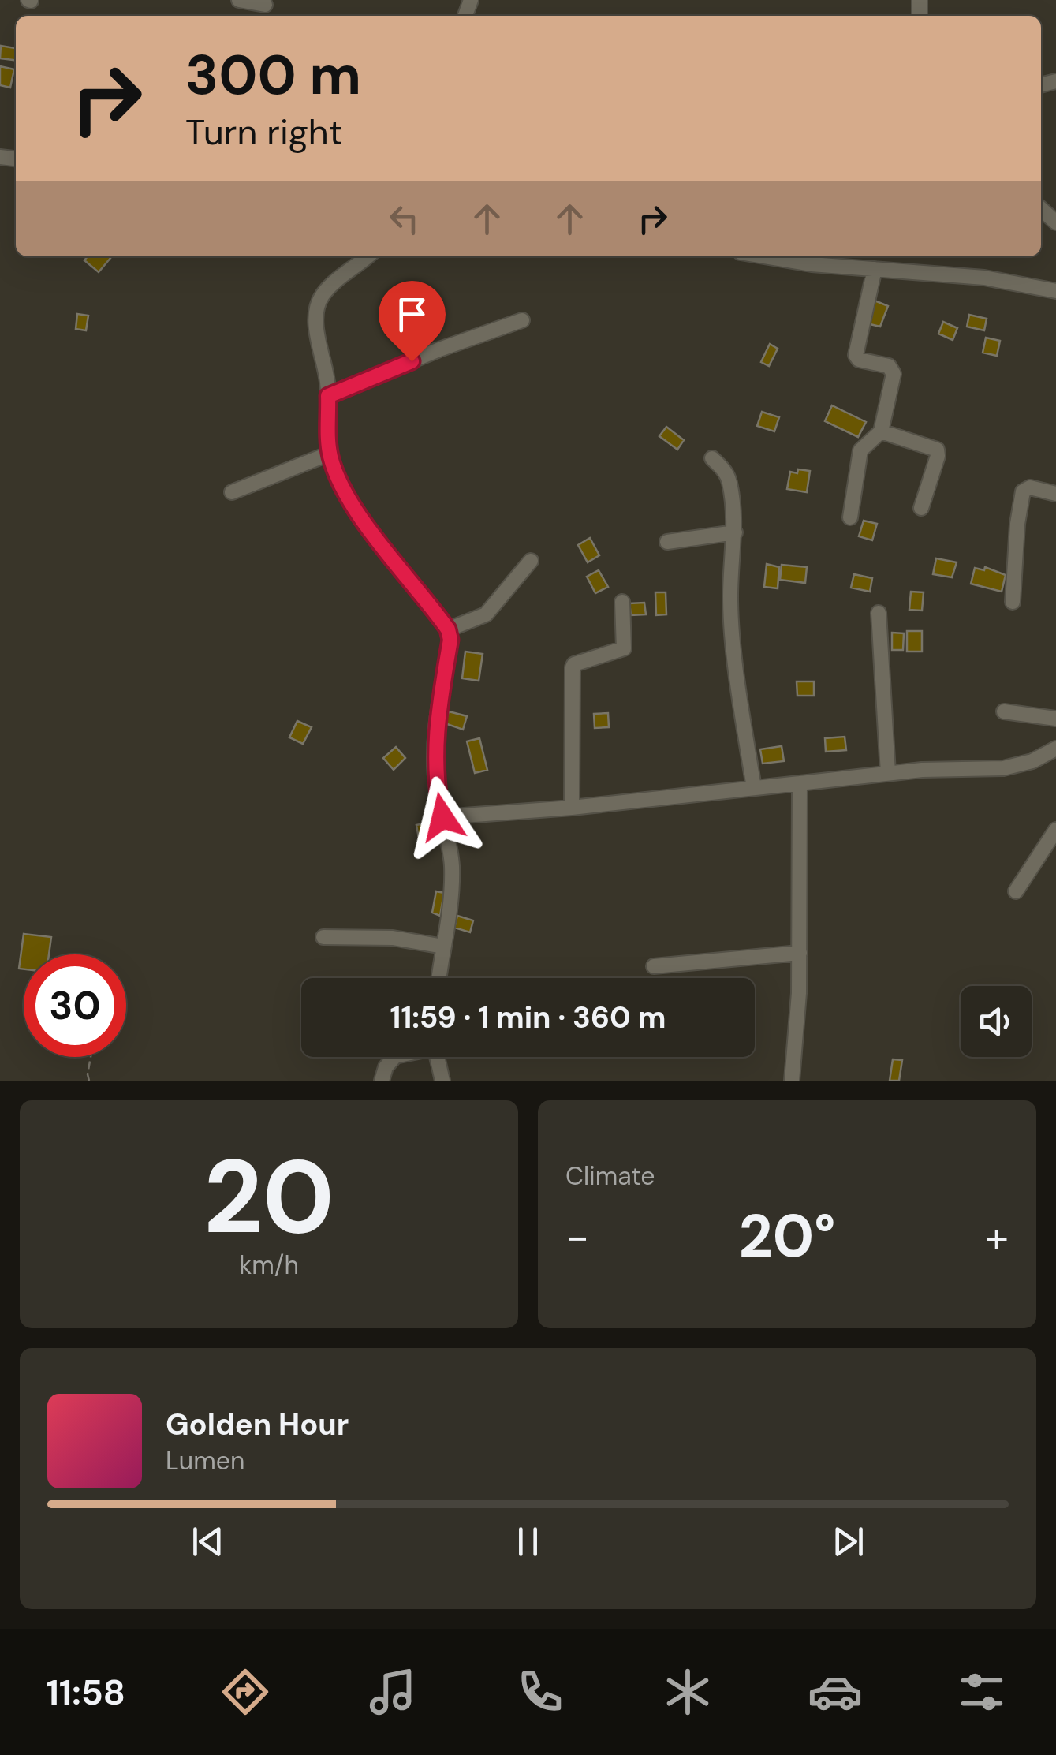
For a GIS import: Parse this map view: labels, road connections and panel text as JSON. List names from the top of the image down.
{
  "page": {
    "turn": ["300 m", "Turn right"],
    "limit": "30",
    "trip": "11:59 · 1 min · 360 m",
    "tile": [
      ["20", "km/h"],
      "Climate"
    ],
    "heat": ["−", "20°", "+"],
    "song": ["Golden Hour", "Lumen"],
    "tabs": "11:58"
  }
}
